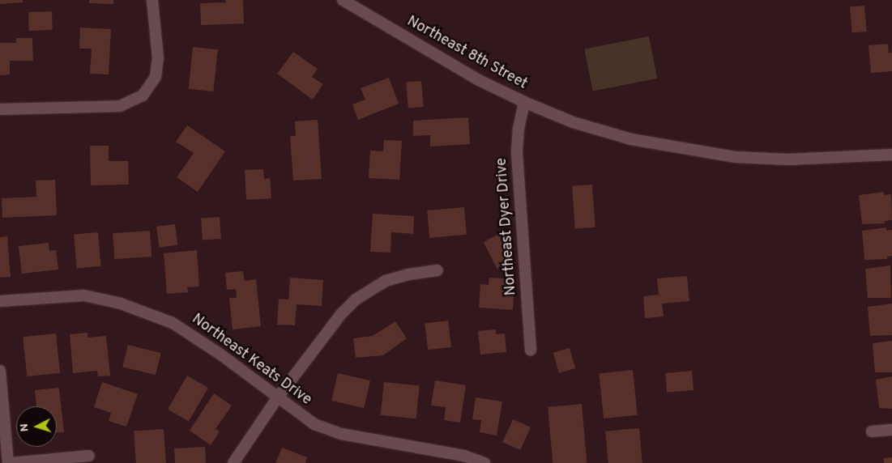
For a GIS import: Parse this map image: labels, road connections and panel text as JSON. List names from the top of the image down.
{
  "streets": {
    "street": ["Northeast 8th Street", "Northeast Dyer Drive", "Northeast Keats Drive"]
  },
  "crossings": [
    ["Northeast 8th Street", "Northeast Dyer Drive"]
  ],
  "north": "left"
}
